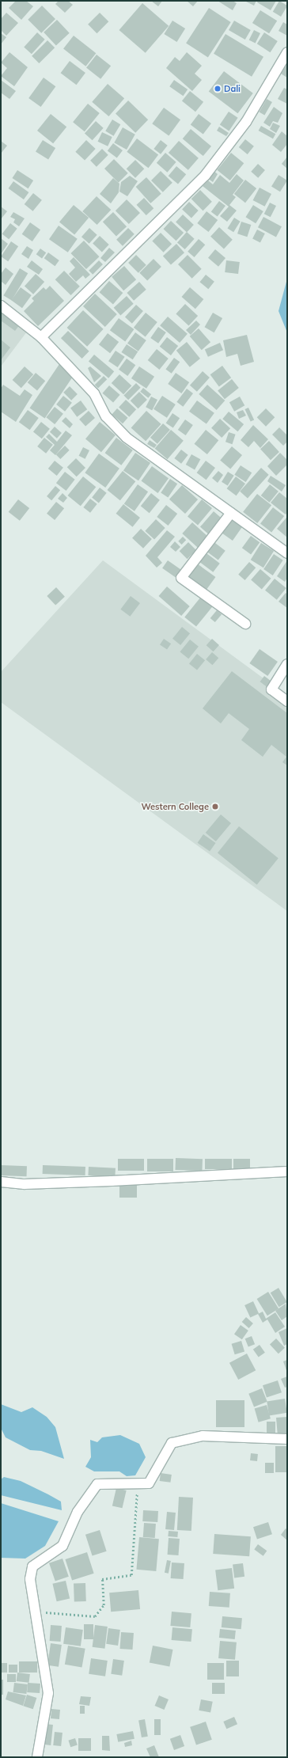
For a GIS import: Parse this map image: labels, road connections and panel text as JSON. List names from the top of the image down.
{
  "places": ["Dali", "Western College"]
}
